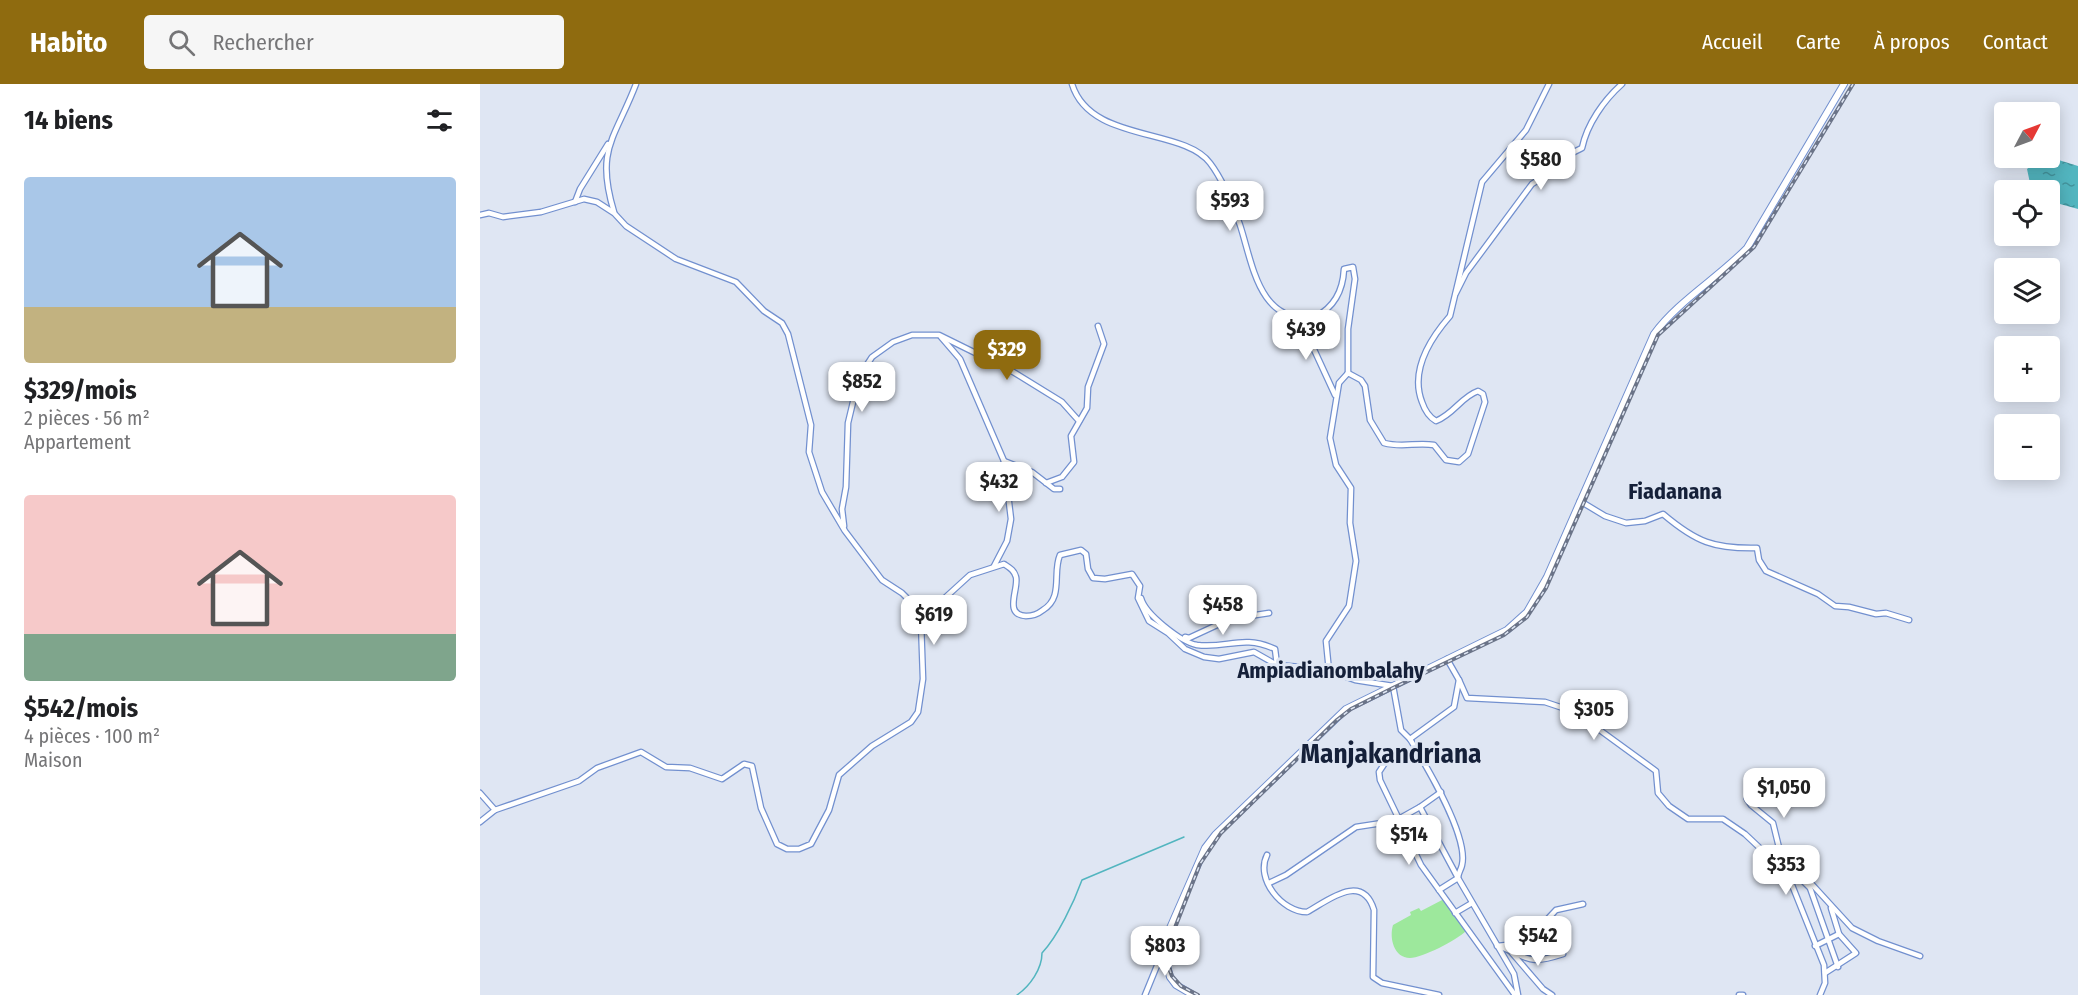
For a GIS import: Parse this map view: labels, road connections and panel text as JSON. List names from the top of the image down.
{
  "districts": ["Fiadanana", "Ampiadianombalahy", "Manjakandriana"],
  "north": "top right",
  "page": {
    "header": "Habito",
    "search": "Rechercher",
    "nav": [
      "Accueil",
      "Carte",
      "À propos",
      "Contact"
    ],
    "heading": "14 biens",
    "map_buttons": ["+", "−"],
    "price": [
      "$580",
      "$593",
      "$439",
      "$329",
      "$852",
      "$432",
      "$458",
      "$619",
      "$305",
      "$1,050",
      "$514",
      "$353",
      "$542",
      "$803"
    ],
    "list": [
      {
        "name": "$329/mois",
        "note": "2 pièces · 56 m² · Appartement"
      },
      {
        "name": "$542/mois",
        "note": "4 pièces · 100 m² · Maison"
      }
    ]
  }
}
